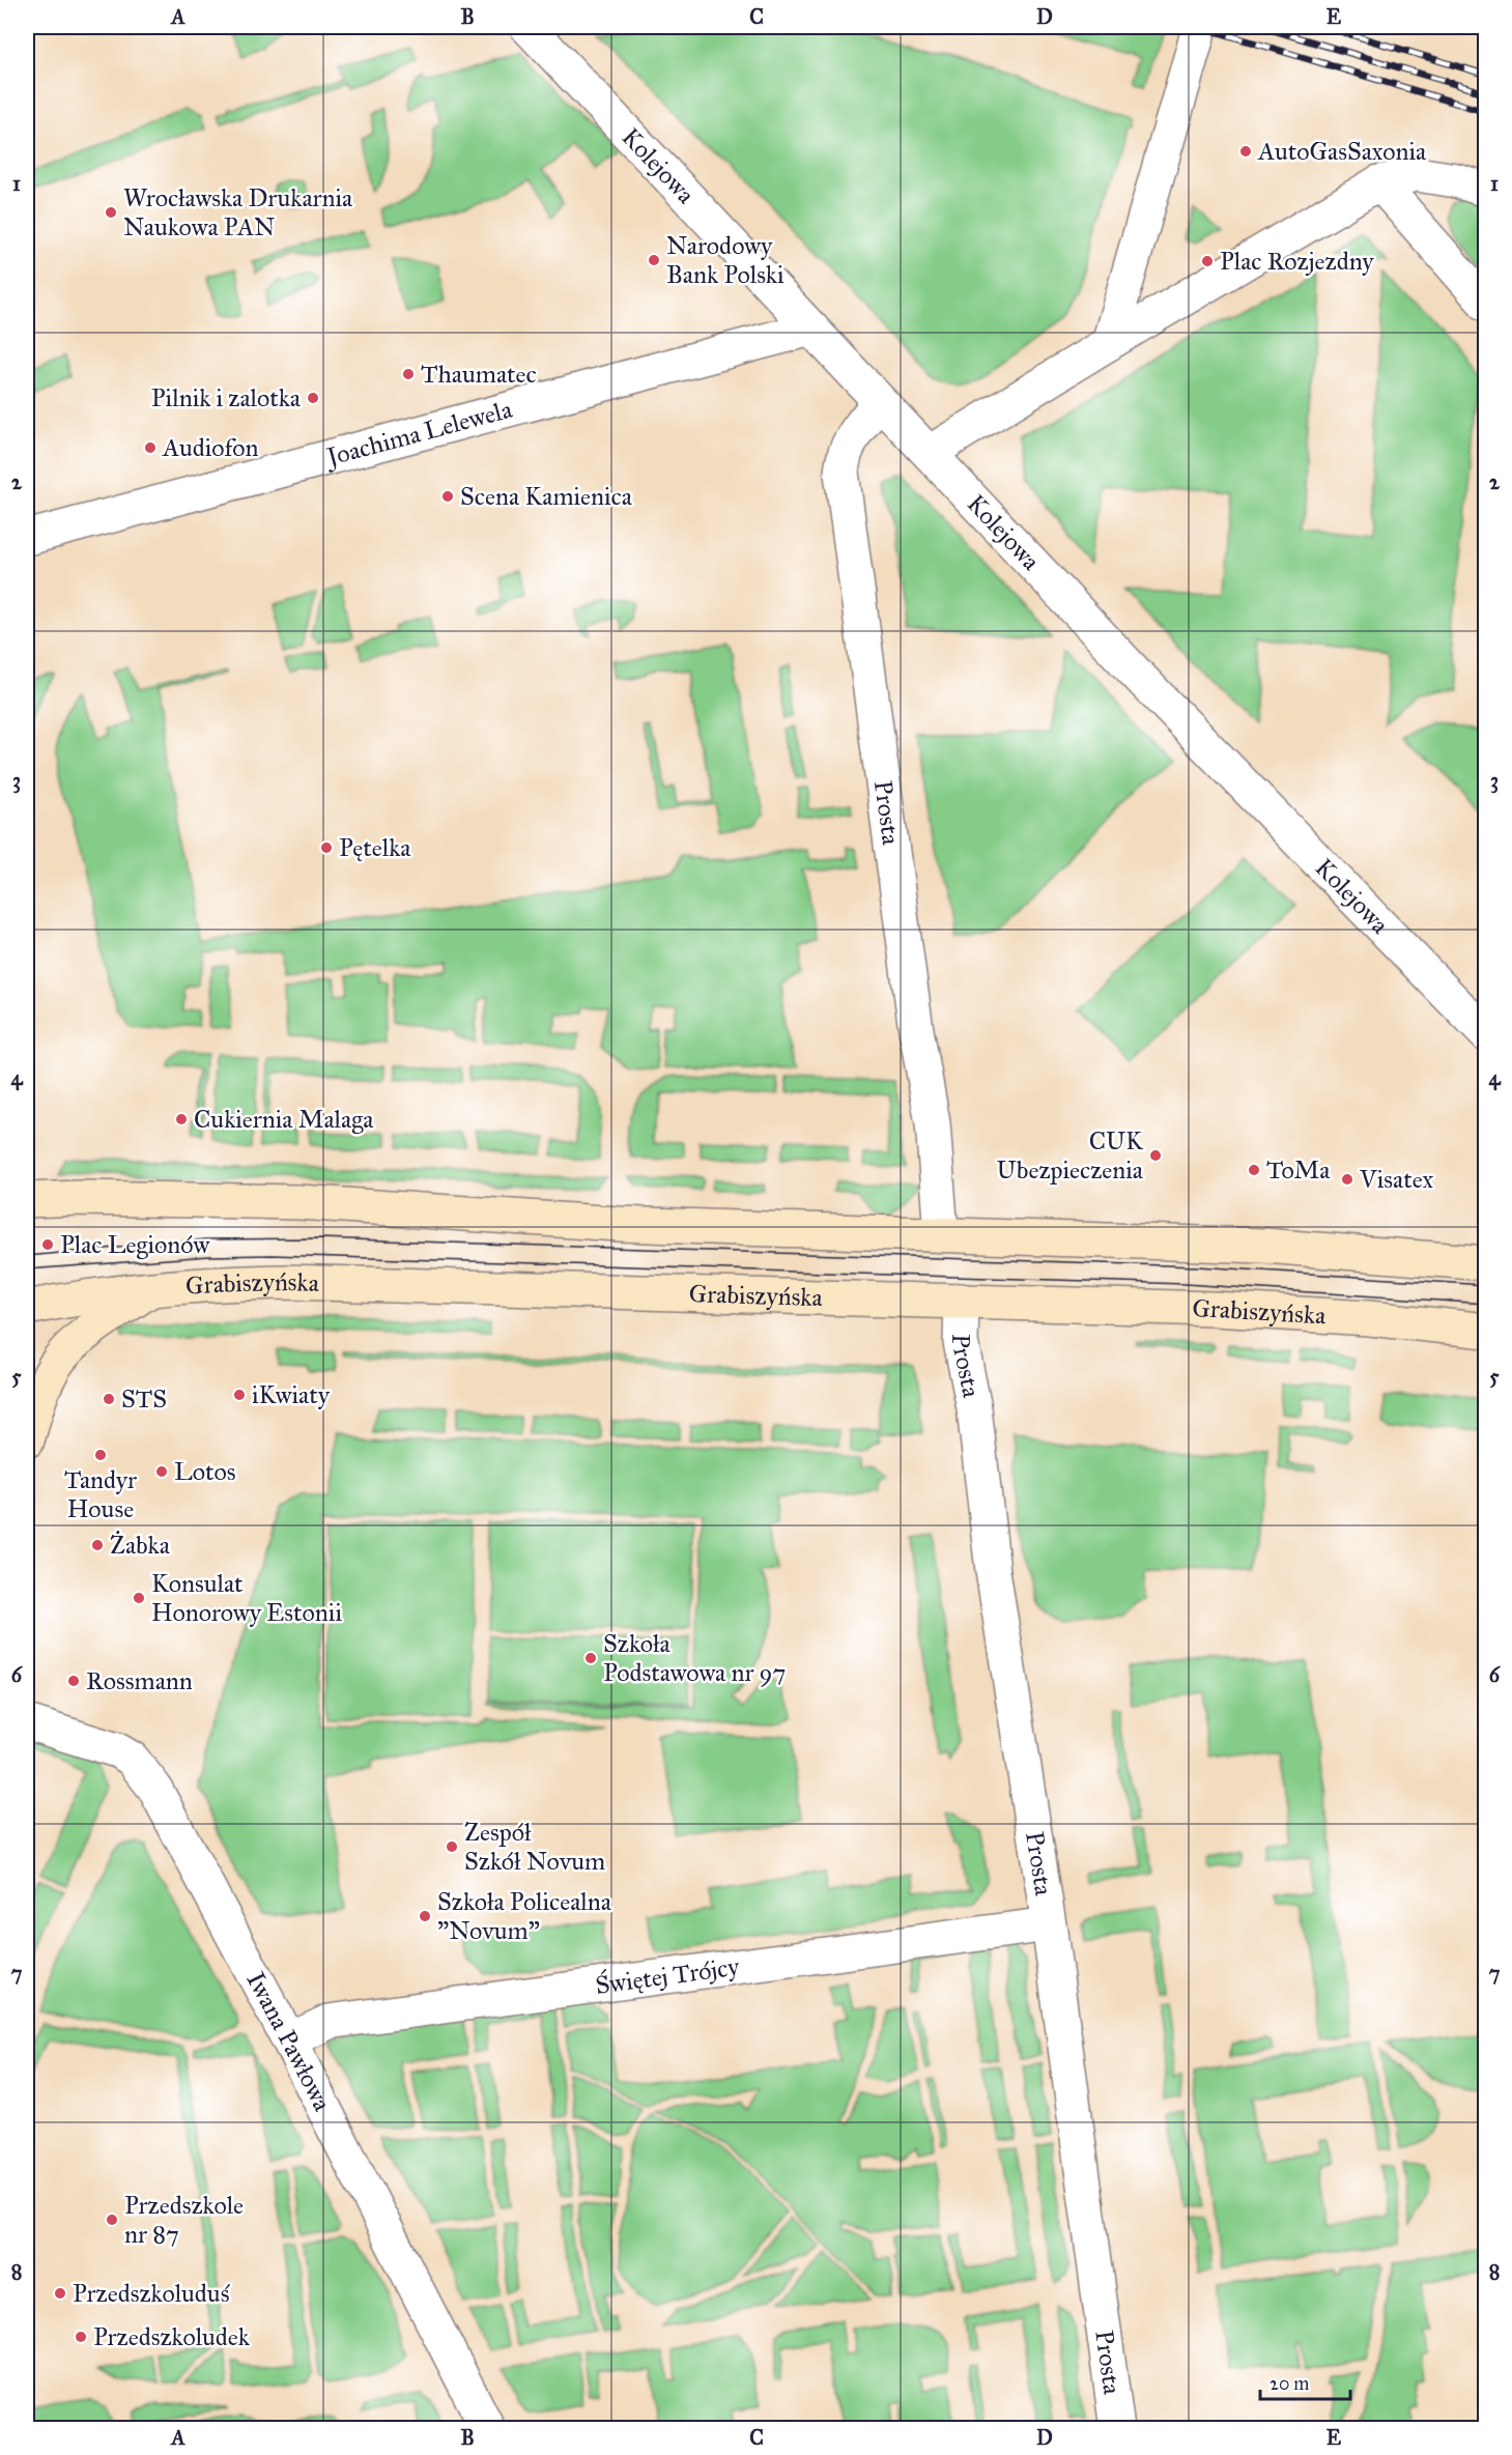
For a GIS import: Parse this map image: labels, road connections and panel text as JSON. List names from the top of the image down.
{
  "streets": {
    "main road": ["Grabiszyńska"],
    "street": [
      "Kolejowa",
      "Joachima Lelewela",
      "Prosta",
      "Świętej Trójcy",
      "Iwana Pawłowa"
    ]
  },
  "crossings": [
    ["Kolejowa", "Joachima Lelewela"],
    ["Kolejowa", "Prosta"],
    ["Prosta", "Grabiszyńska"],
    ["Prosta", "Świętej Trójcy"],
    ["Świętej Trójcy", "Iwana Pawłowa"]
  ],
  "places": [
    "AutoGasSaxonia",
    "Wrocławska Drukarnia Naukowa PAN",
    "Narodowy Bank Polski",
    "Plac Rozjezdny",
    "Thaumatec",
    "Pilnik i zalotka",
    "Audiofon",
    "Scena Kamienica",
    "Pętelka",
    "Cukiernia Malaga",
    "CUK Ubezpieczenia",
    "ToMa",
    "Visatex",
    "Plac Legionów",
    "iKwiaty",
    "STS",
    "Tandyr House",
    "Lotos",
    "Żabka",
    "Konsulat Honorowy Estonii",
    "Szkoła Podstawowa nr 97",
    "Rossmann",
    "Zespół Szkół Novum",
    "Szkoła Policealna \"Novum\"",
    "Przedszkole nr 87",
    "Przedszkoluduś",
    "Przedszkoludek"
  ],
  "scale_bar": "20 m",
  "grid": {
    "columns": [
      "A",
      "B",
      "C",
      "D",
      "E"
    ],
    "rows": [
      "1",
      "2",
      "3",
      "4",
      "5",
      "6",
      "7",
      "8"
    ]
  }
}
